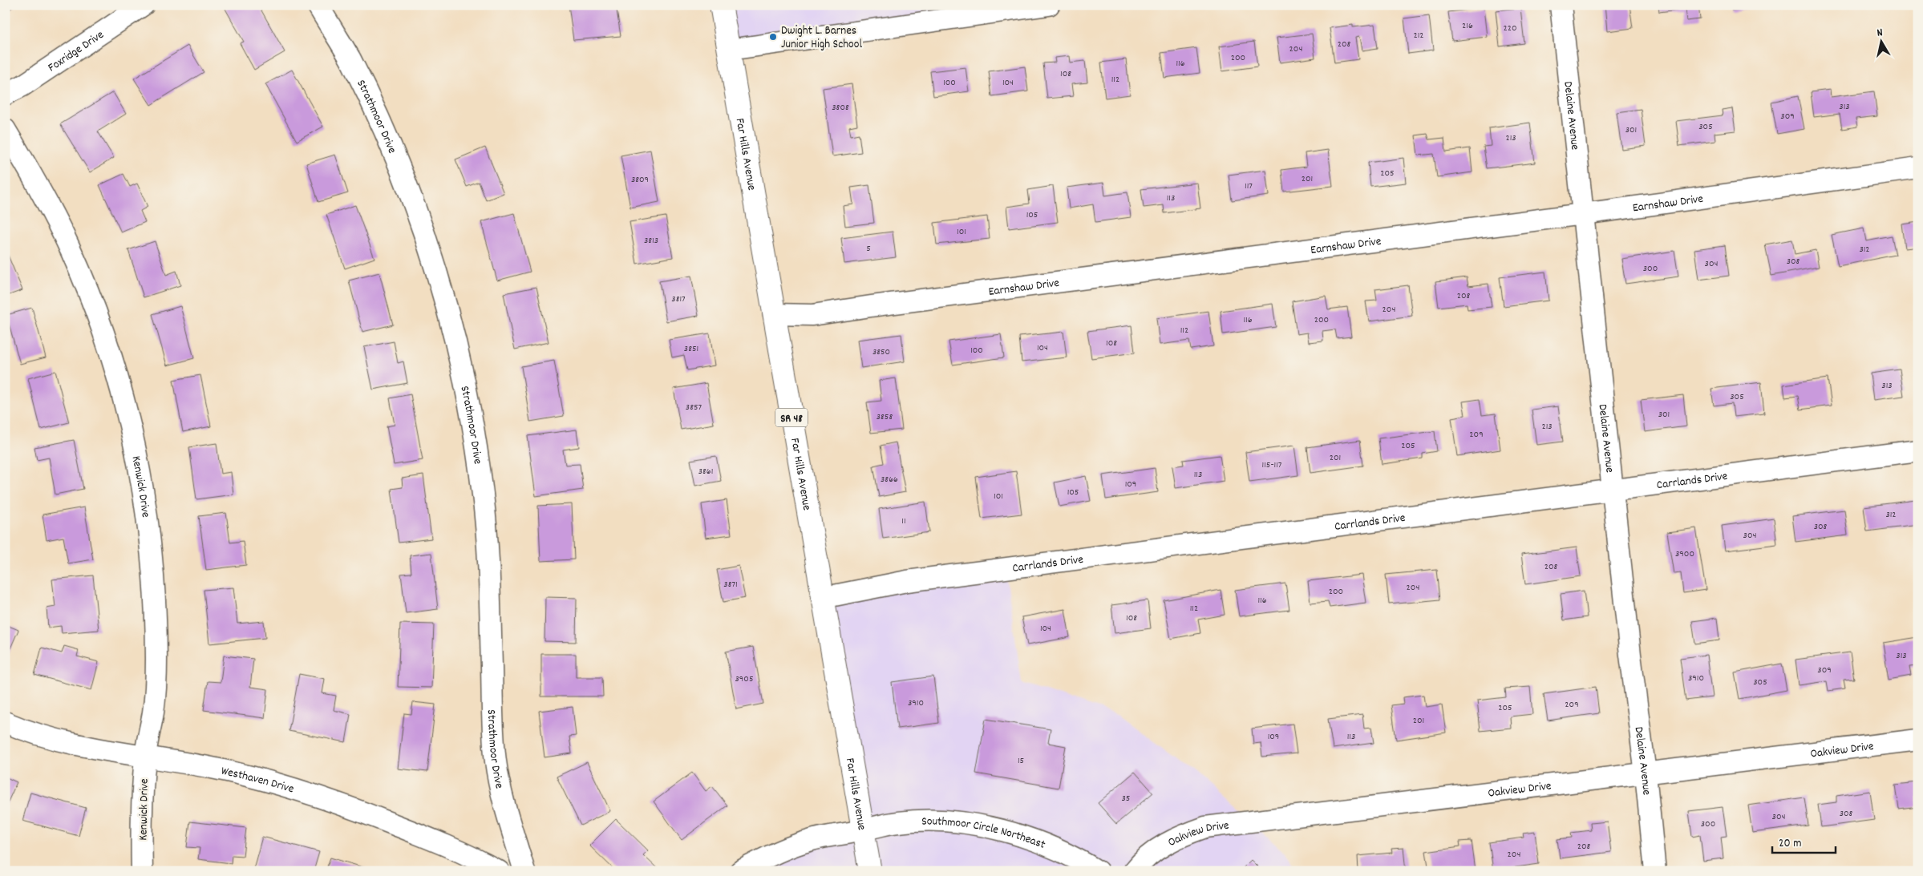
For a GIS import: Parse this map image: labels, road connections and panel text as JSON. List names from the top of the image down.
{
  "streets": {
    "main road": ["Far Hills Avenue", "SR 48"],
    "street": [
      "Foxridge Drive",
      "Delaine Avenue",
      "Strathmoor Drive",
      "Earnshaw Drive",
      "Carrlands Drive",
      "Kenwick Drive",
      "Oakview Drive",
      "Westhaven Drive",
      "Southmoor Circle Northeast"
    ]
  },
  "crossings": [
    ["Delaine Avenue", "Earnshaw Drive"],
    ["Delaine Avenue", "Carrlands Drive"],
    ["Delaine Avenue", "Oakview Drive"],
    ["Far Hills Avenue", "Earnshaw Drive"],
    ["Far Hills Avenue", "Carrlands Drive"],
    ["Far Hills Avenue", "Southmoor Circle Northeast"],
    ["Kenwick Drive", "Westhaven Drive"]
  ],
  "places": ["Dwight L. Barnes Junior High School"],
  "house_numbers": [
    "216",
    "220",
    "212",
    "208",
    "204",
    "200",
    "116",
    "108",
    "112",
    "100",
    "104",
    "313",
    "3808",
    "309",
    "305",
    "301",
    "213",
    "205",
    "201",
    "3809",
    "117",
    "113",
    "105",
    "101",
    "3813",
    "5",
    "312",
    "308",
    "304",
    "300",
    "208",
    "3817",
    "204",
    "116",
    "200",
    "112",
    "108",
    "104",
    "3851",
    "100",
    "3850",
    "313",
    "305",
    "3857",
    "301",
    "3858",
    "213",
    "209",
    "205",
    "201",
    "115-117",
    "3861",
    "113",
    "3866",
    "109",
    "105",
    "101",
    "312",
    "11",
    "308",
    "304",
    "3900",
    "208",
    "3871",
    "204",
    "200",
    "116",
    "112",
    "108",
    "104",
    "313",
    "309",
    "3910",
    "3905",
    "305",
    "3910",
    "209",
    "205",
    "201",
    "109",
    "113",
    "15",
    "35",
    "308",
    "304",
    "300",
    "208",
    "204"
  ],
  "scale_bar": "20 m",
  "north": "top"
}
